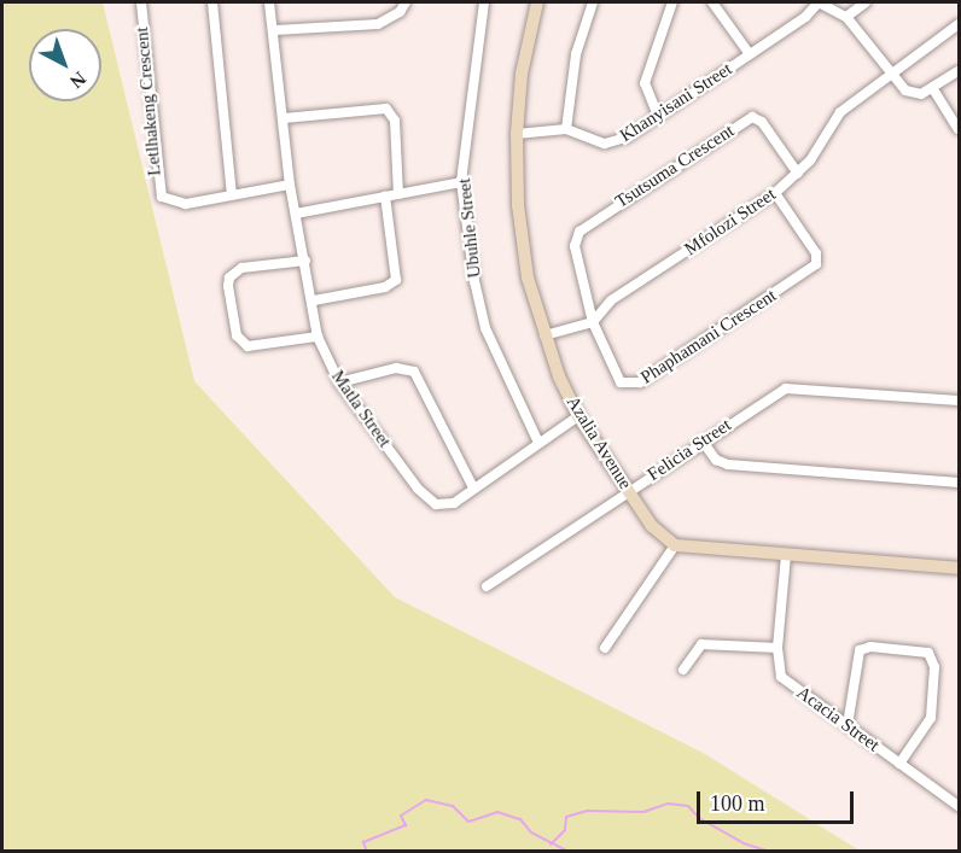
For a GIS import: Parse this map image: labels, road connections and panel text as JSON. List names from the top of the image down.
{
  "streets": {
    "street": [
      "Letlhakeng Crescent",
      "Khanyisani Street",
      "Tsutsuma Crescent",
      "Mfolozi Street",
      "Ubuhle Street",
      "Phaphamani Crescent",
      "Matla Street",
      "Azalia Avenue",
      "Felicia Street",
      "Acacia Street"
    ]
  },
  "crossings": [
    ["Letlhakeng Crescent", "Matla Street"],
    ["Khanyisani Street", "Azalia Avenue"],
    ["Tsutsuma Crescent", "Mfolozi Street"],
    ["Tsutsuma Crescent", "Phaphamani Crescent"],
    ["Mfolozi Street", "Phaphamani Crescent"],
    ["Ubuhle Street", "Matla Street"],
    ["Matla Street", "Azalia Avenue"],
    ["Azalia Avenue", "Felicia Street"]
  ],
  "scale_bar": "100 m",
  "north": "bottom right"
}
